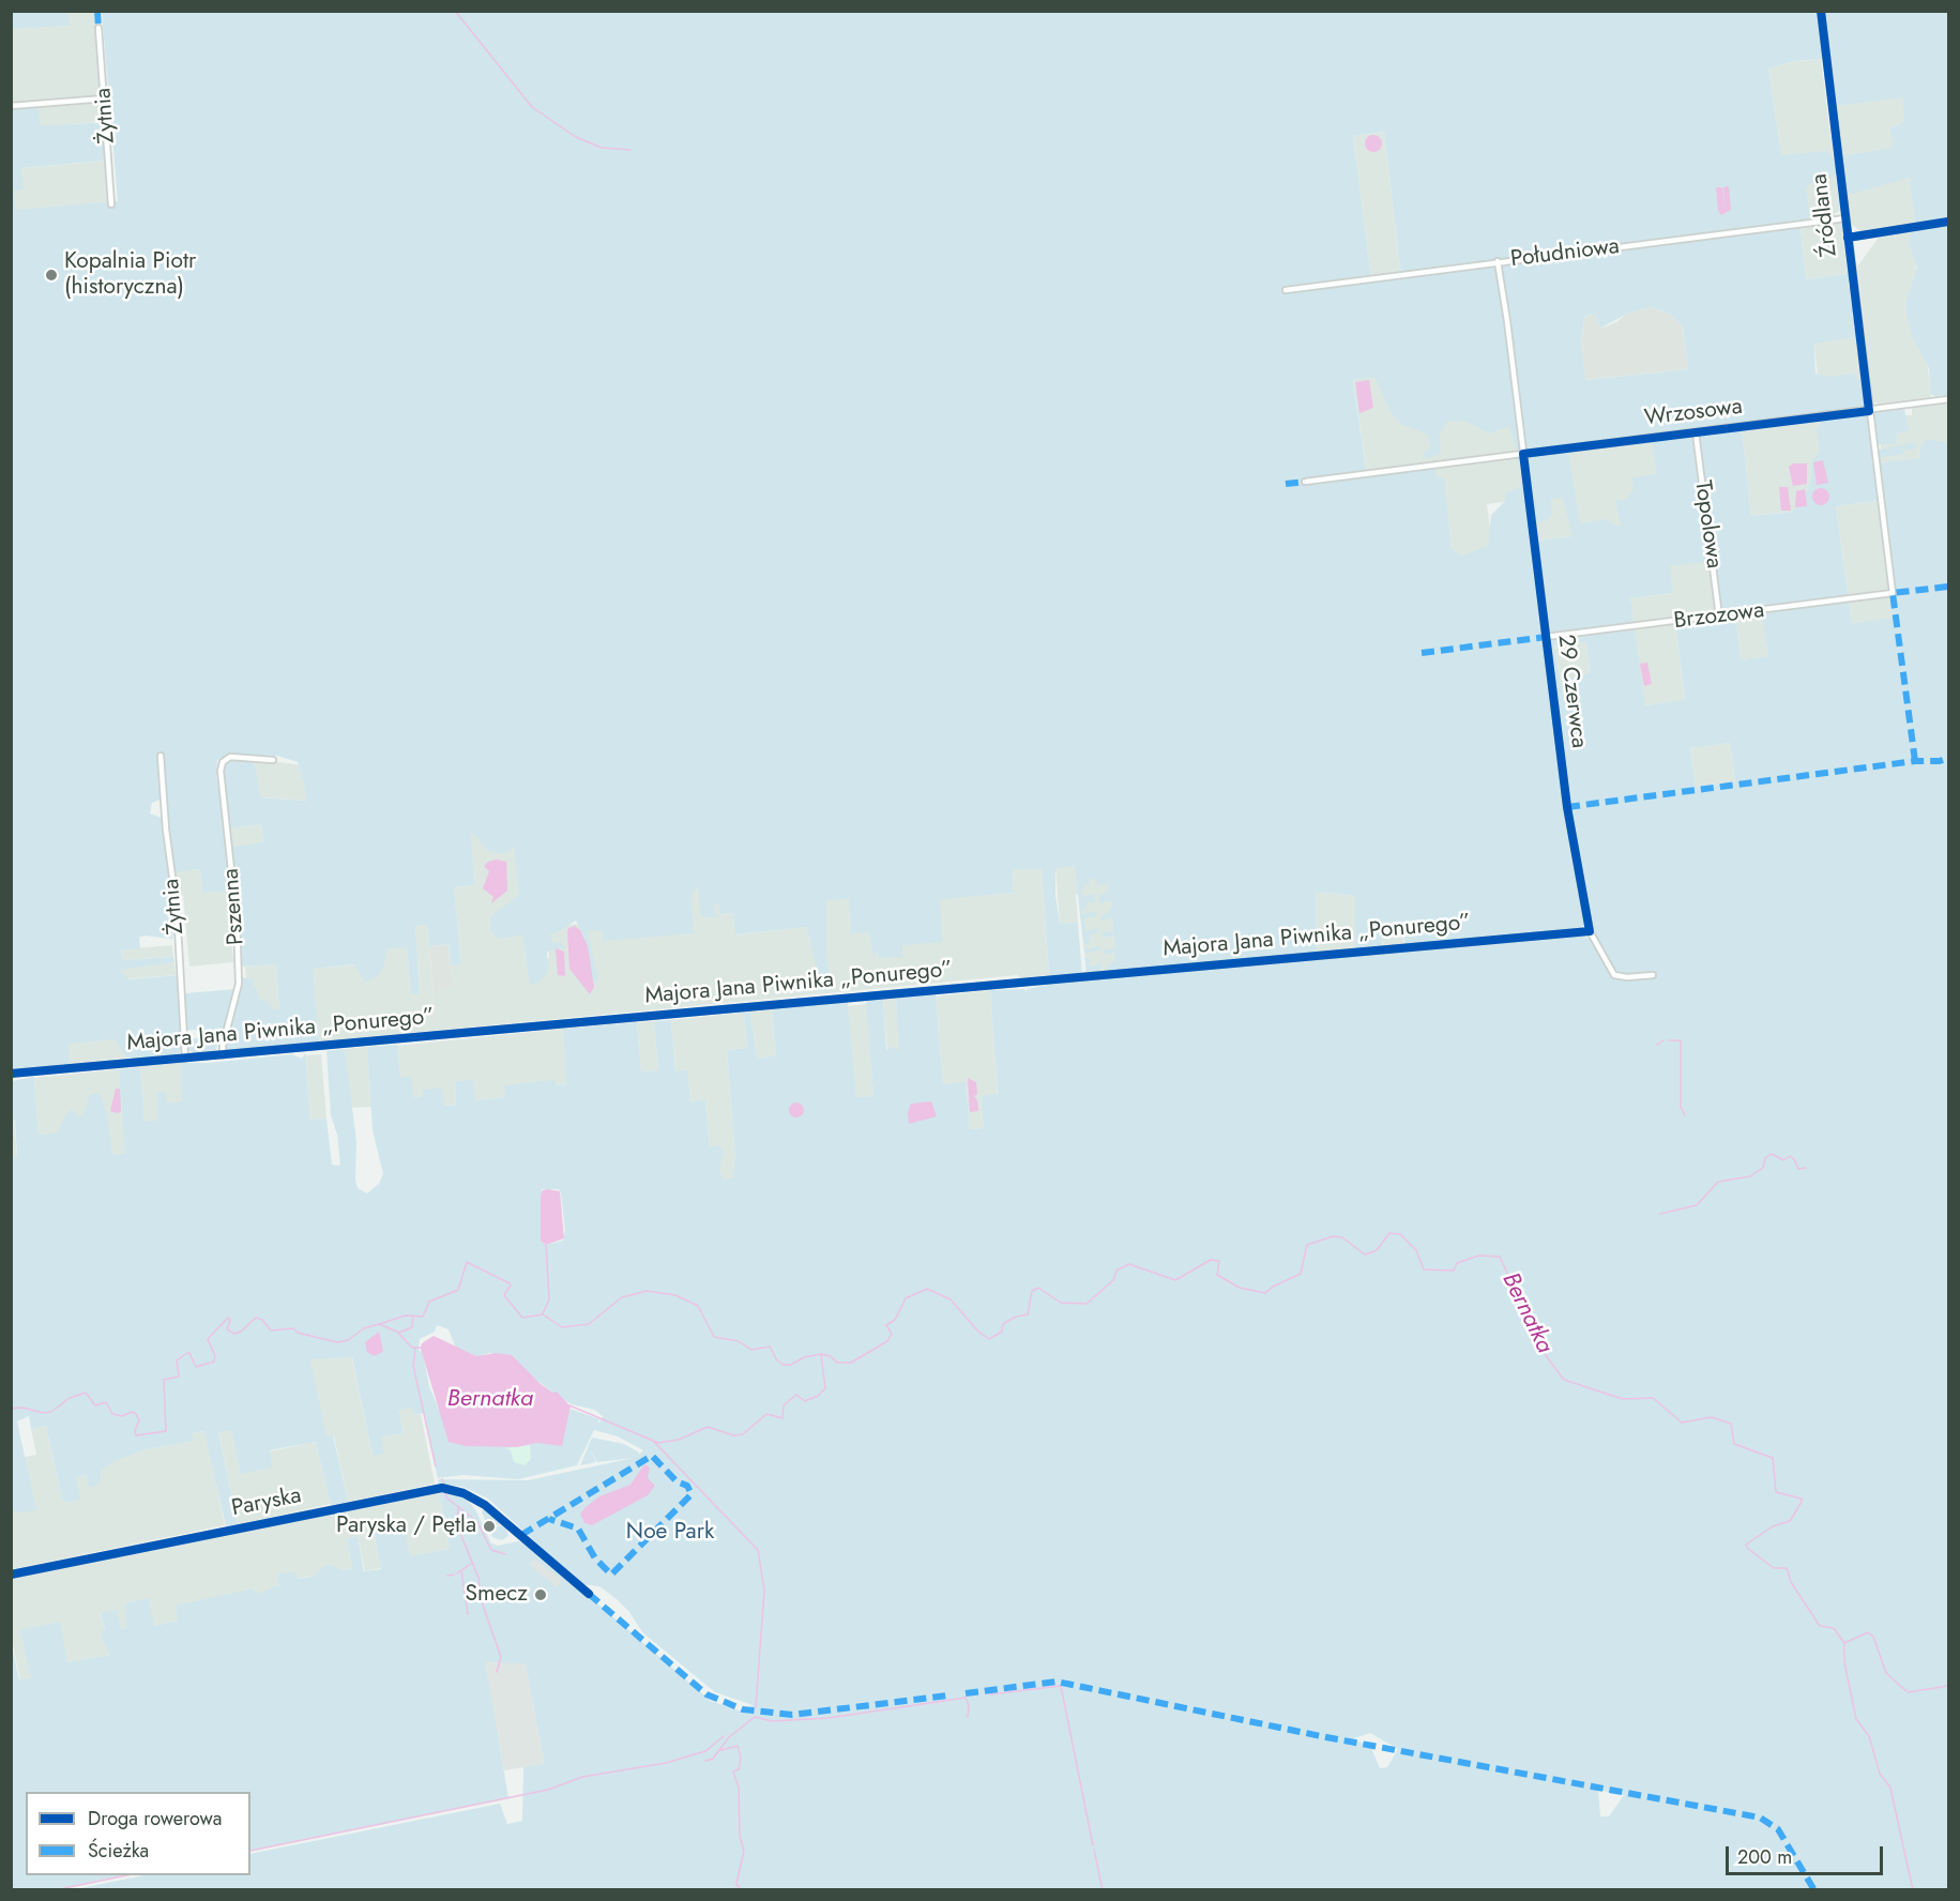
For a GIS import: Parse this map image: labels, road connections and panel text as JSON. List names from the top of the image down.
{
  "streets": {
    "street": [
      "Żytnia",
      "Źródlana",
      "Południowa",
      "Wrzosowa",
      "Topolowa",
      "Brzozowa",
      "29 Czerwca",
      "Pszenna",
      "Majora Jana Piwnika „Ponurego”",
      "Paryska"
    ]
  },
  "crossings": [
    ["Żytnia", "Majora Jana Piwnika „Ponurego”"],
    ["Źródlana", "Południowa"],
    ["Źródlana", "Wrzosowa"],
    ["Źródlana", "Brzozowa"],
    ["Południowa", "29 Czerwca"],
    ["Wrzosowa", "Topolowa"],
    ["Wrzosowa", "29 Czerwca"],
    ["Topolowa", "Brzozowa"],
    ["Brzozowa", "29 Czerwca"],
    ["29 Czerwca", "Majora Jana Piwnika „Ponurego”"],
    ["Pszenna", "Majora Jana Piwnika „Ponurego”"]
  ],
  "water": ["Bernatka"],
  "parks": ["Noe Park"],
  "places": ["Kopalnia Piotr (historyczna)", "Paryska / Pętla", "Smecz"],
  "legend": ["Droga rowerowa", "Ścieżka"],
  "scale_bar": "200 m"
}
